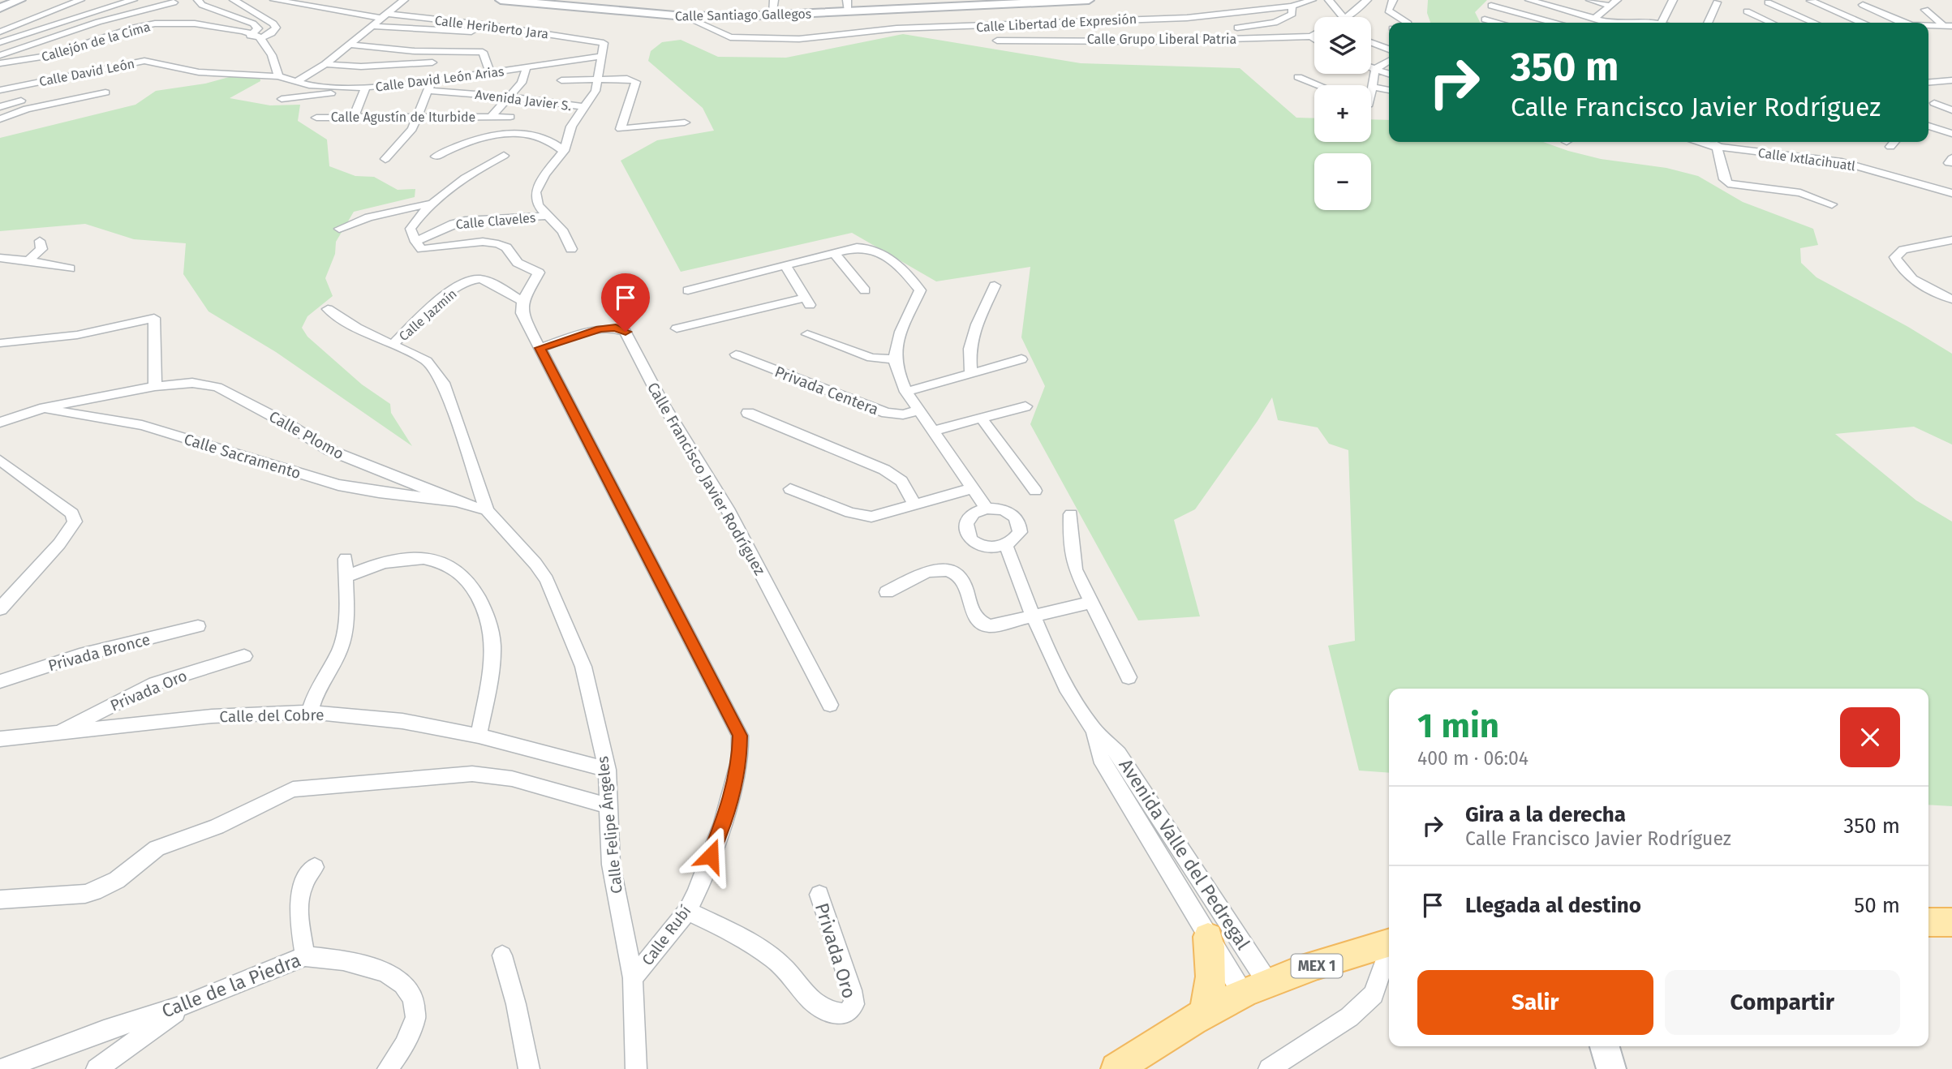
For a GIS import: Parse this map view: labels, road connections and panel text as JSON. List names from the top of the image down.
{
  "streets": {
    "main road": ["MEX 1"],
    "street": [
      "Calle Santiago Gallegos",
      "Calle Libertad de Expresión",
      "Calle Heriberto Jara",
      "Calle Grupo Liberal Patria",
      "Callejón de la Cima",
      "Calle David León",
      "Calle David León Arias",
      "Avenida Javier S.",
      "Calle Agustín de Iturbide",
      "Calle Ixtlacihuatl",
      "Calle Claveles",
      "Calle Jazmín",
      "Privada Centera",
      "Calle Plomo",
      "Calle Sacramento",
      "Calle Francisco Javier Rodríguez",
      "Privada Bronce",
      "Privada Oro",
      "Calle del Cobre",
      "Calle Felipe Ángeles",
      "Avenida Valle del Pedregal",
      "Calle Rubí",
      "Calle de la Piedra"
    ]
  },
  "crossings": [
    ["Calle Santiago Gallegos", "Calle Libertad de Expresión"],
    ["Calle Heriberto Jara", "Calle David León Arias"],
    ["Calle David León", "Calle David León Arias"],
    ["Calle Jazmín", "Calle Felipe Ángeles"],
    ["Calle Jazmín", "Calle Rubí"],
    ["Calle Plomo", "Calle Sacramento"],
    ["Calle Sacramento", "Calle Felipe Ángeles"],
    ["Calle Francisco Javier Rodríguez", "Calle Rubí"],
    ["Privada Oro", "Calle del Cobre"],
    ["Privada Oro", "Calle Rubí"],
    ["Calle del Cobre", "Calle Felipe Ángeles"],
    ["Calle Felipe Ángeles", "Calle Rubí"],
    ["Avenida Valle del Pedregal", "MEX 1"]
  ],
  "page": {
    "map_buttons": ["+", "−"],
    "turn": ["350 m", "Calle Francisco Javier Rodríguez"],
    "heading": ["1 min", "400 m · 06:04"],
    "list": [
      {
        "name": "Gira a la derecha",
        "note": "Calle Francisco Javier Rodríguez",
        "value": "350 m"
      },
      {
        "name": "Llegada al destino",
        "value": "50 m"
      }
    ],
    "buttons": ["Salir", "Compartir"]
  }
}
